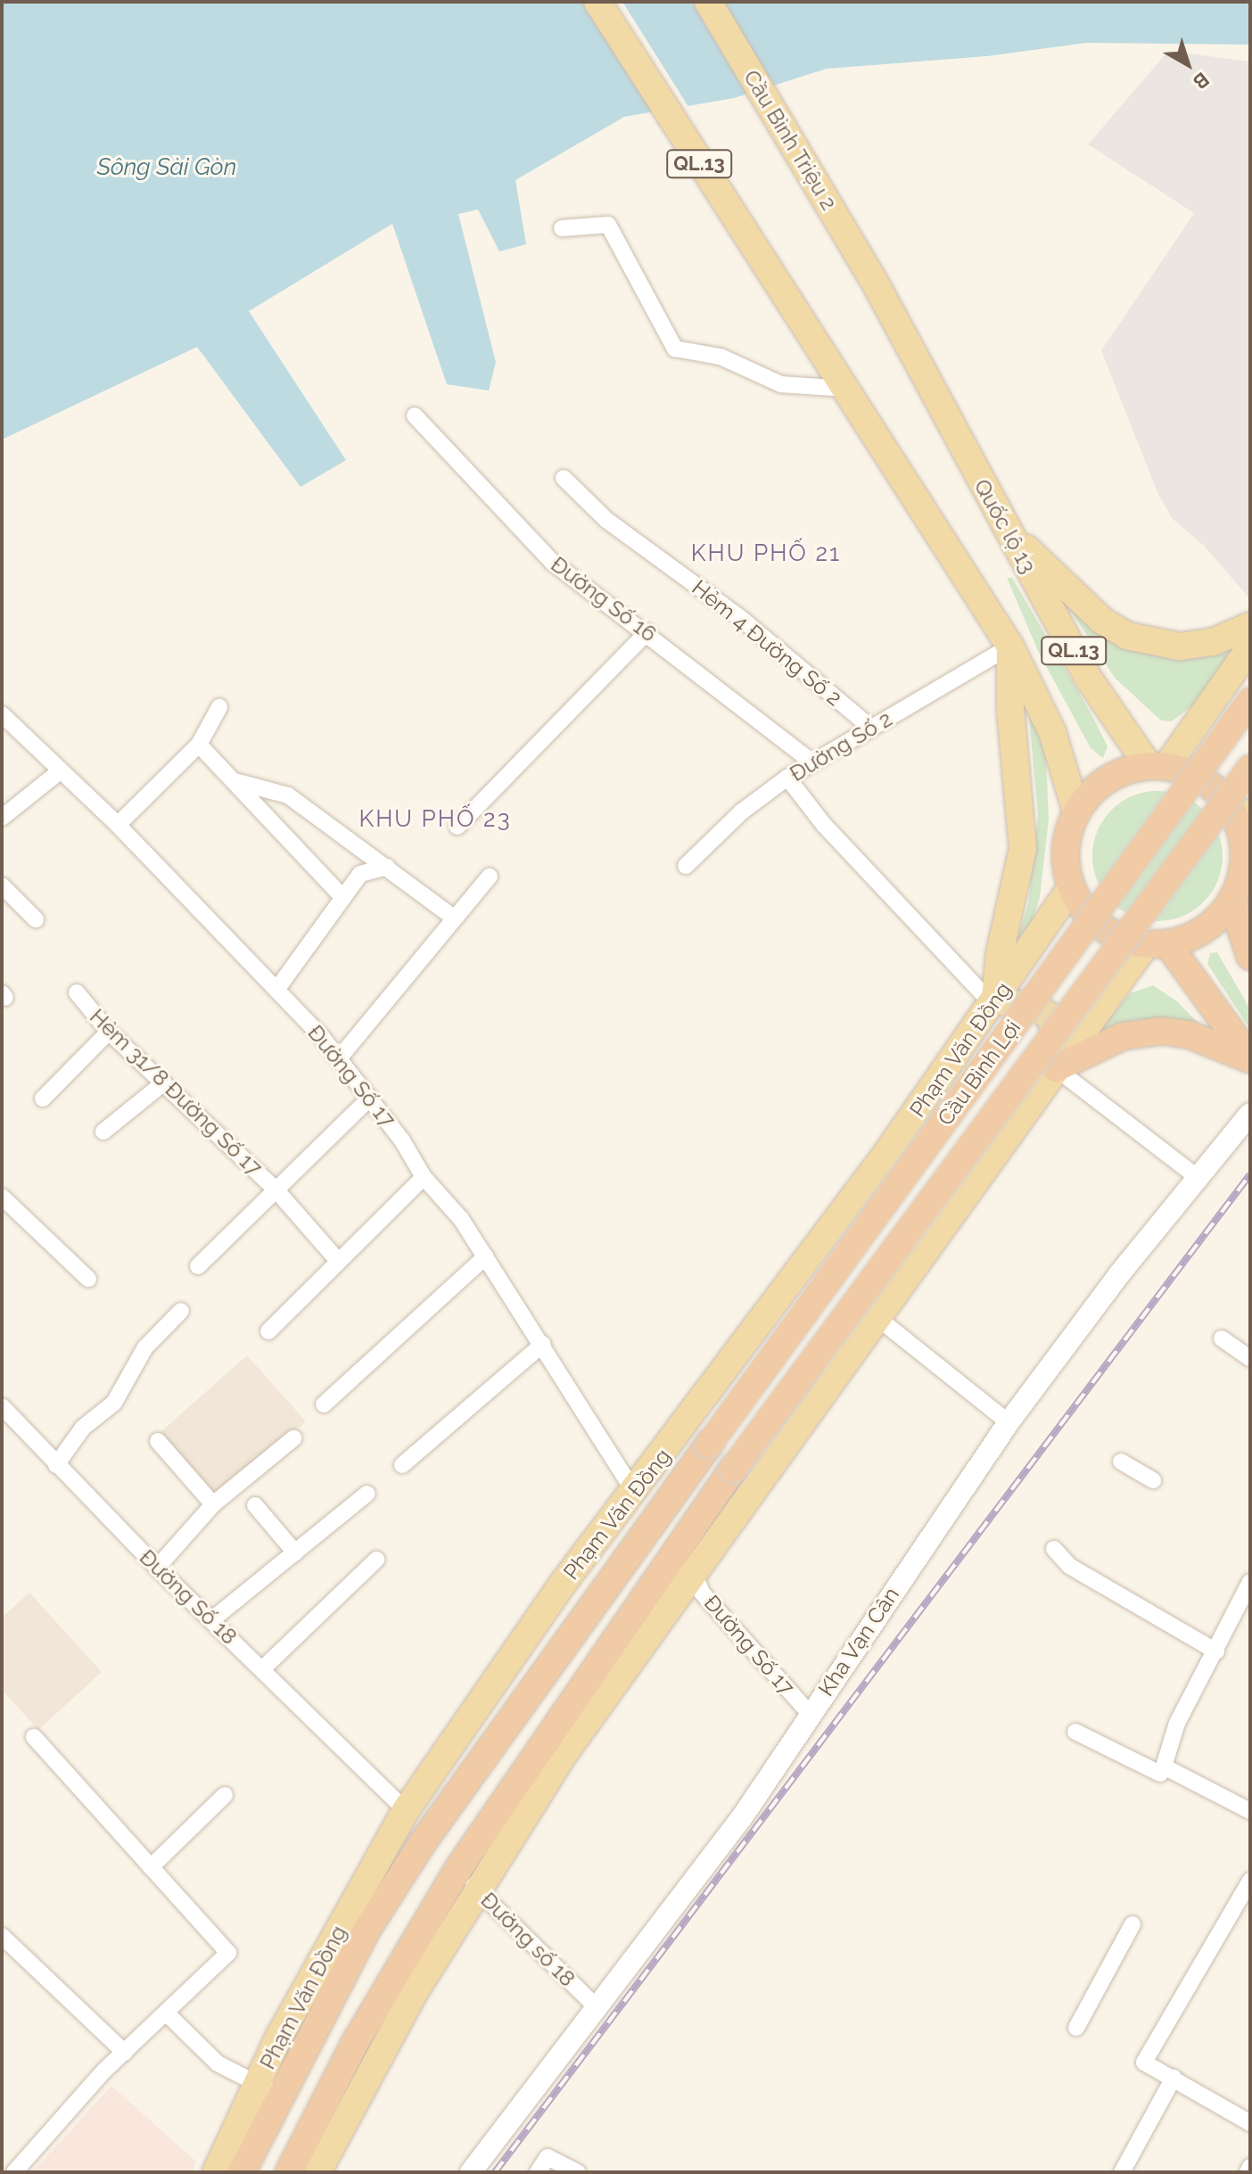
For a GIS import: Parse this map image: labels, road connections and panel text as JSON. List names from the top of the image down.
{
  "streets": {
    "highway": ["Phạm Văn Đồng", "Cầu Bình Lợi"],
    "main road": ["Cầu Bình Triệu 2", "QL.13", "Quốc lộ 13"],
    "street": [
      "Đường Số 16",
      "Hẻm 4 Đường Số 2",
      "Đường Số 2",
      "Đường Số 17",
      "Hẻm 31/8 Đường Số 17",
      "Đường Số 18",
      "Kha Vạn Cân",
      "Đường số 18"
    ]
  },
  "crossings": [
    ["Cầu Bình Triệu 2", "Quốc lộ 13"],
    ["QL.13", "Quốc lộ 13"],
    ["QL.13", "Đường Số 2"],
    ["QL.13", "Phạm Văn Đồng"],
    ["Quốc lộ 13", "Phạm Văn Đồng"],
    ["Đường Số 16", "Đường Số 2"],
    ["Hẻm 4 Đường Số 2", "Đường Số 2"],
    ["Phạm Văn Đồng", "Cầu Bình Lợi"],
    ["Phạm Văn Đồng", "Đường Số 17"],
    ["Phạm Văn Đồng", "Đường Số 18"],
    ["Đường Số 17", "Kha Vạn Cân"],
    ["Kha Vạn Cân", "Đường số 18"]
  ],
  "districts": ["KHU PHỐ 21", "KHU PHỐ 23"],
  "water": ["Sông Sài Gòn"],
  "north": "bottom right"
}
